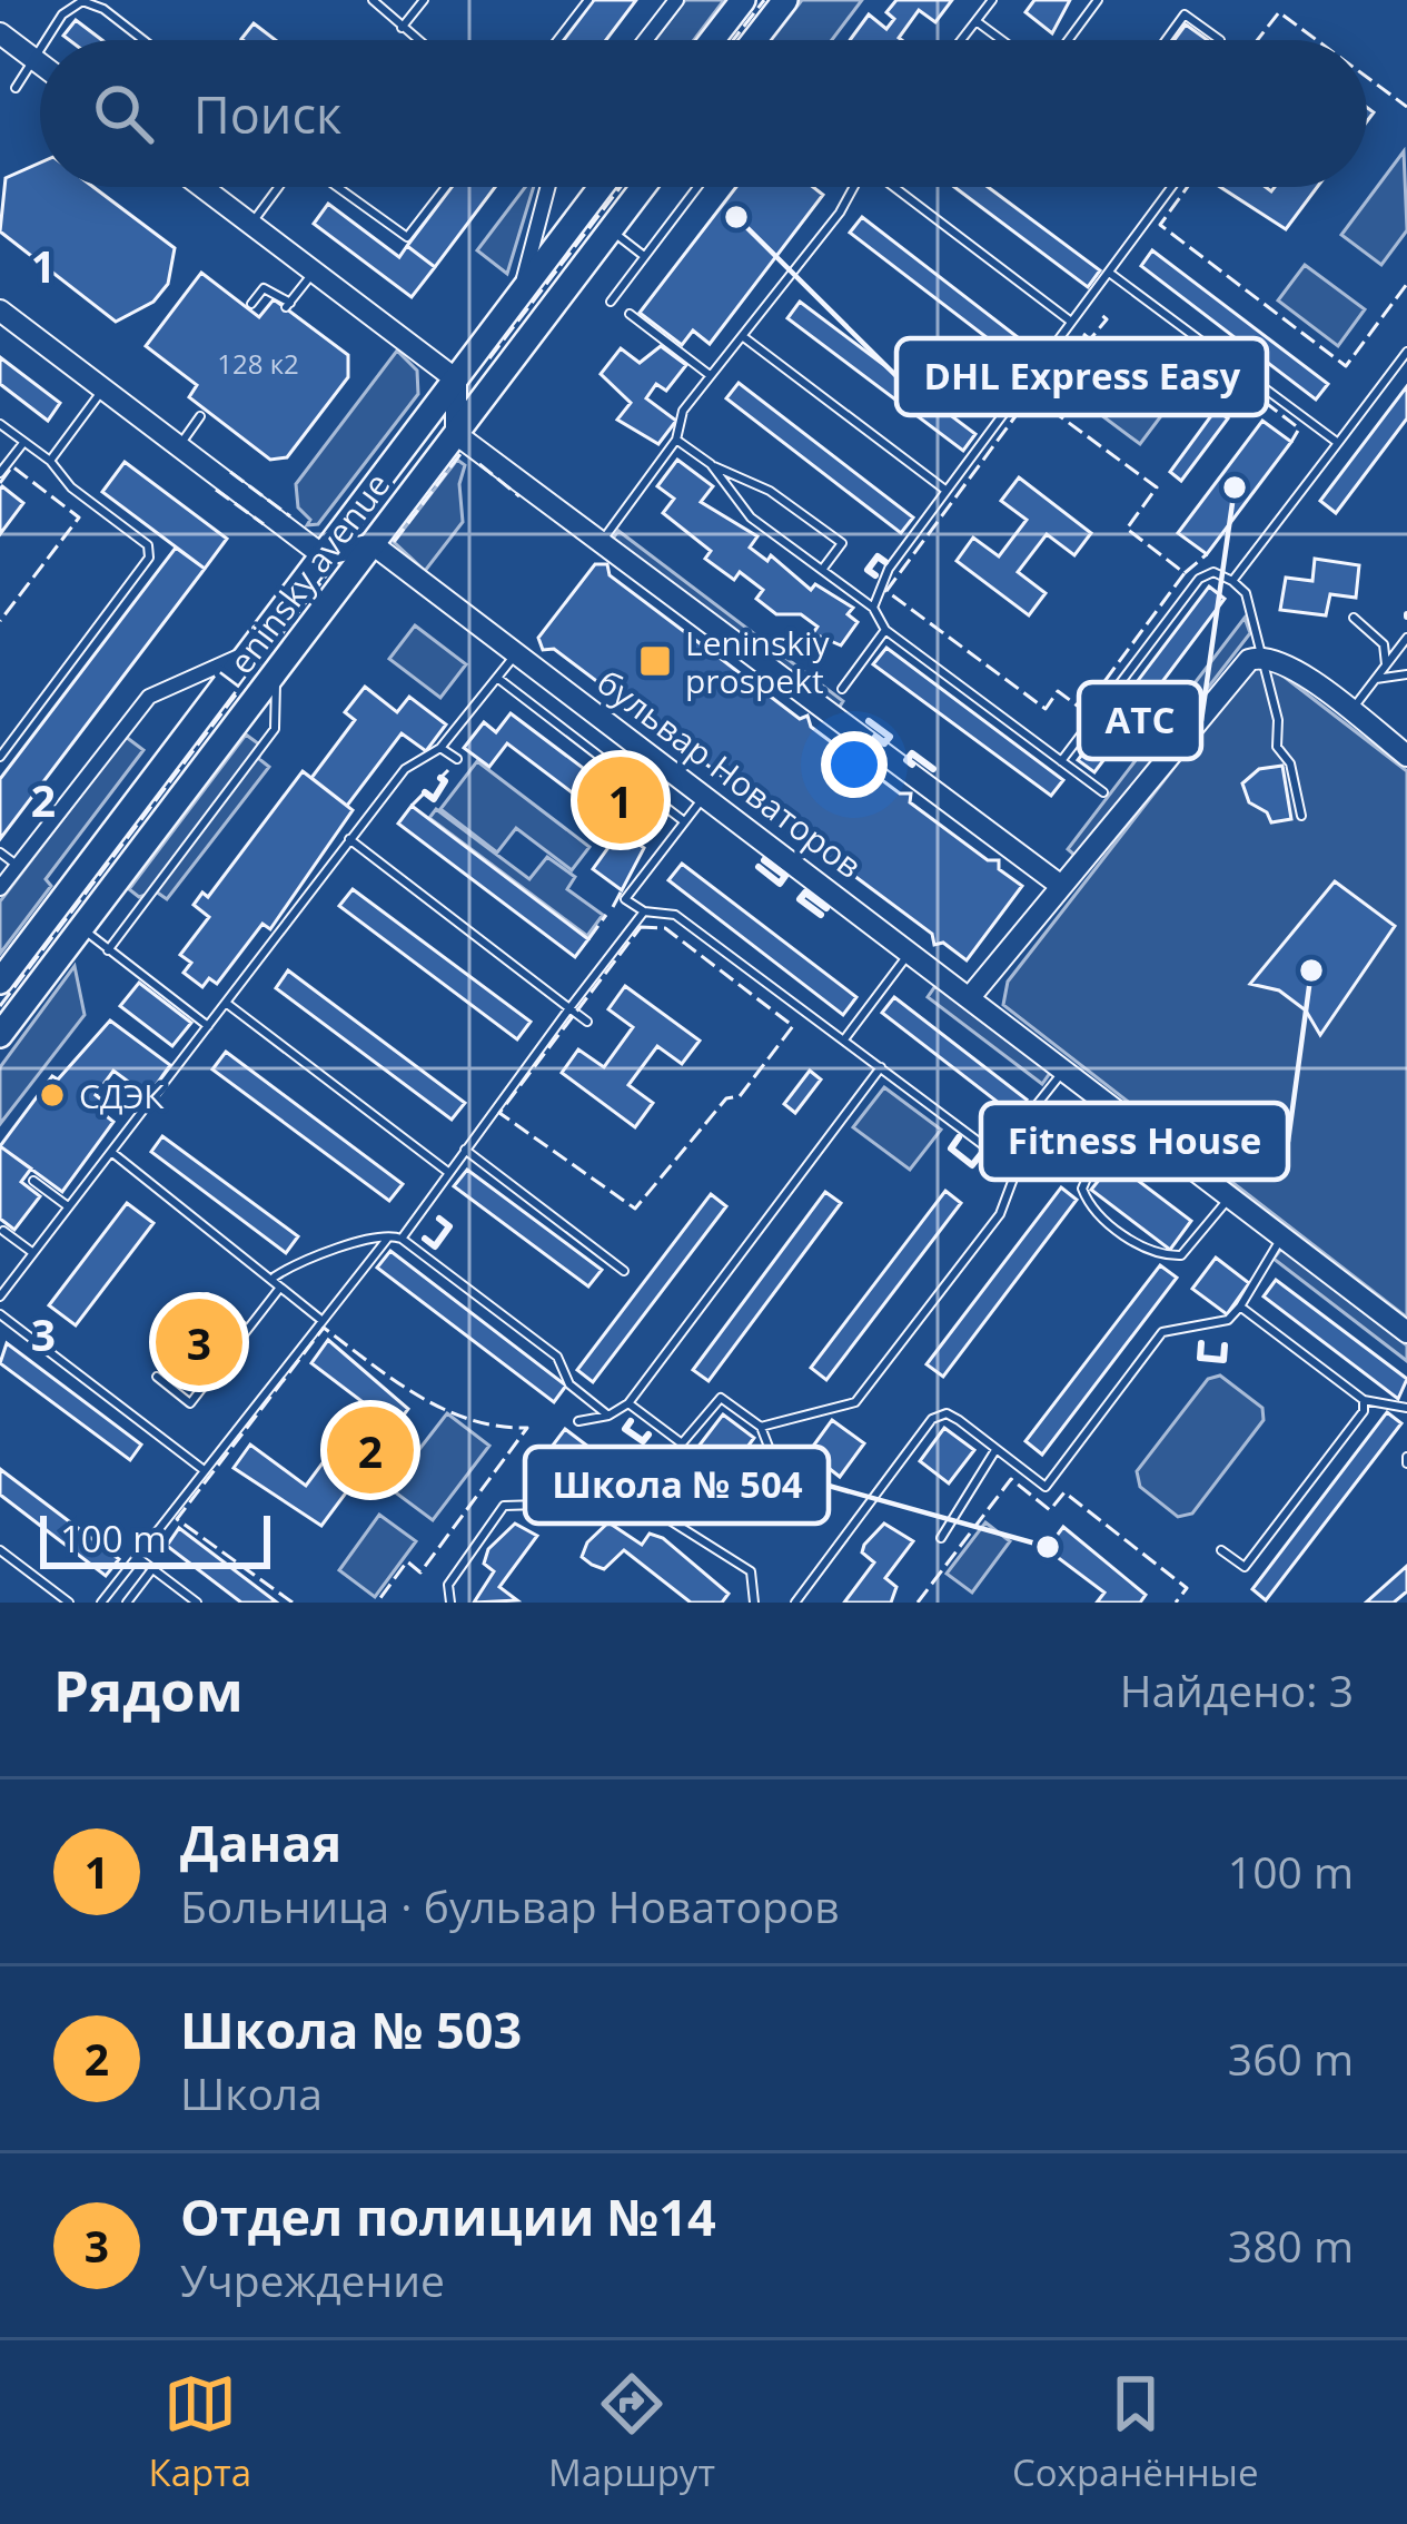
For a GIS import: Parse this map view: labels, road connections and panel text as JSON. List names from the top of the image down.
{
  "streets": {
    "main road": ["Leninsky avenue"],
    "street": ["бульвар Новаторов"]
  },
  "crossings": [
    ["Leninsky avenue", "бульвар Новаторов"]
  ],
  "places": {
    "other": [
      "DHL Express Easy",
      "АТС",
      "Fitness House",
      "СДЭК",
      "Школа № 504"
    ],
    "transit": ["Leninskiy prospekt"]
  },
  "house_numbers": ["128 к2"],
  "scale_bar": "100 m",
  "page": {
    "search": "Поиск",
    "pins": ["1", "3", "2"],
    "scale": "100 m",
    "heading": ["Рядом", "Найдено: 3"],
    "list": [
      {
        "mark": "1",
        "name": "Даная",
        "note": "Больница · бульвар Новаторов",
        "value": "100 m"
      },
      {
        "mark": "2",
        "name": "Школа № 503",
        "note": "Школа",
        "value": "360 m"
      },
      {
        "mark": "3",
        "name": "Отдел полиции №14",
        "note": "Учреждение",
        "value": "380 m"
      }
    ],
    "nav": ["Карта", "Маршрут", "Сохранённые"]
  },
  "grid": {
    "rows": ["1", "2", "3"]
  }
}
